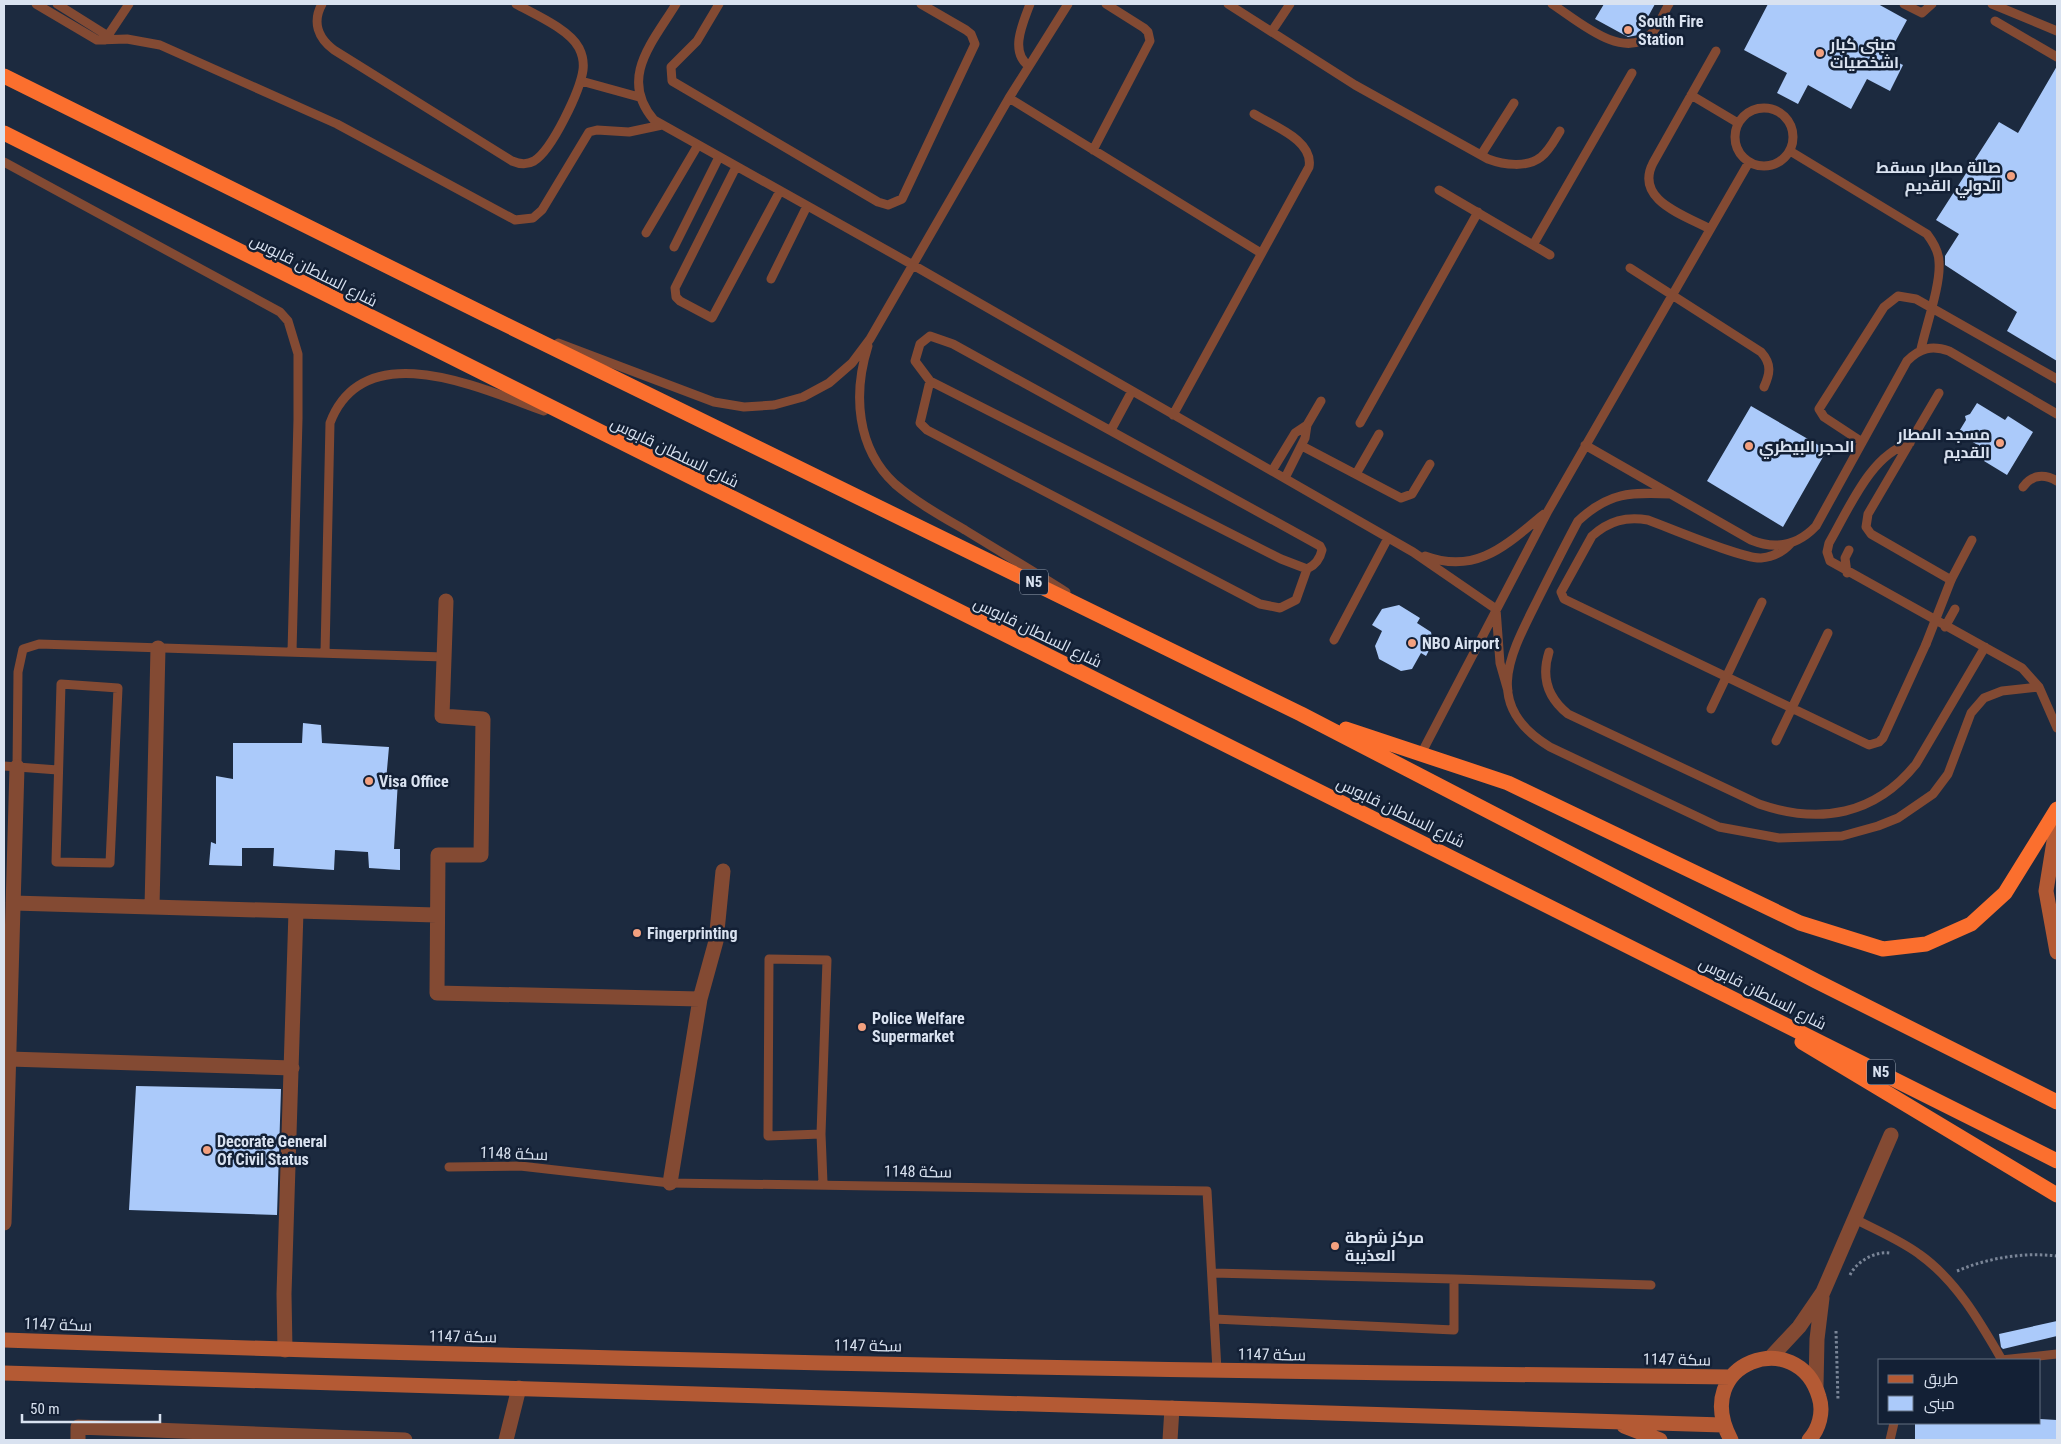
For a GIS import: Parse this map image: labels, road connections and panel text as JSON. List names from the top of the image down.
{
  "streets": {
    "highway": ["شارع السلطان قابوس", "N5"],
    "street": ["سكة 1147"],
    "lane": ["سكة 1148"]
  },
  "crossings": [
    ["سكة 1148", "سكة 1147"]
  ],
  "places": [
    "South Fire Station",
    "مبنى كبار اشخصيات",
    "صالة مطار مسقط الدولي القديم",
    "مسجد المطار القديم",
    "الحجر البيطري",
    "NBO Airport",
    "Visa Office",
    "Fingerprinting",
    "Police Welfare Supermarket",
    "Decorate General Of Civil Status",
    "مركز شرطة العذيبة"
  ],
  "legend": ["طريق", "مبنى"],
  "scale_bar": "50 m"
}
